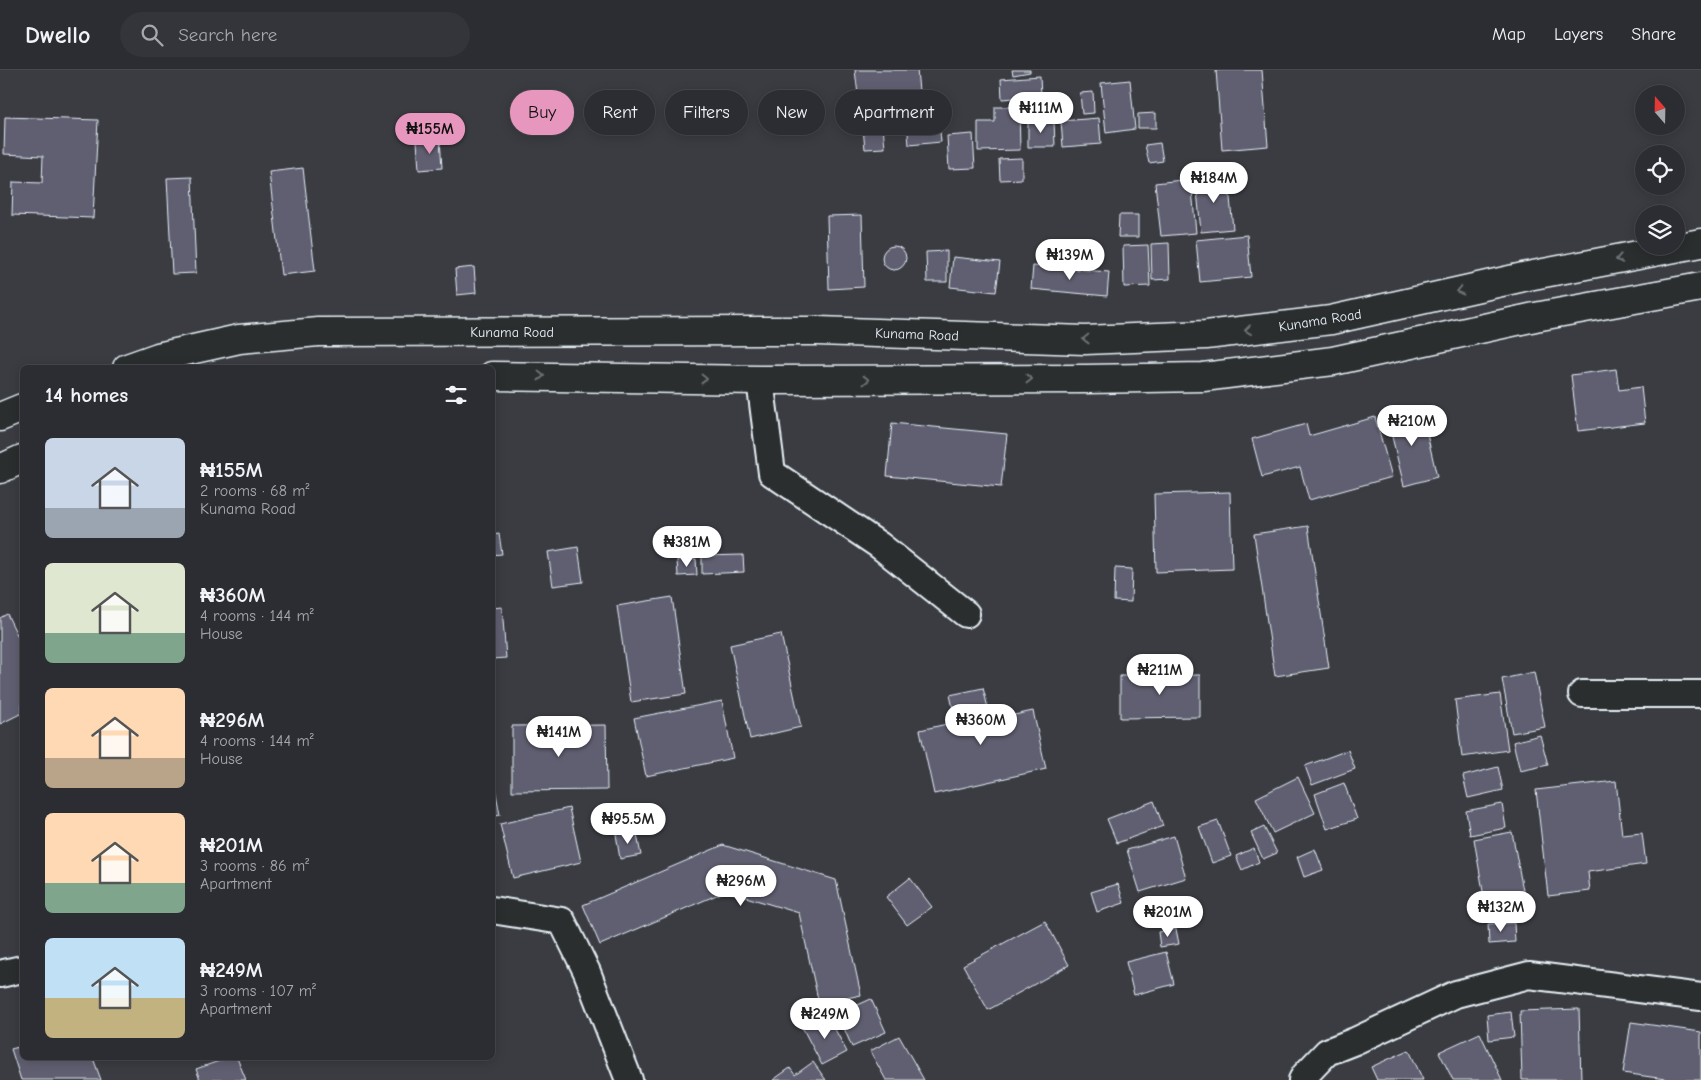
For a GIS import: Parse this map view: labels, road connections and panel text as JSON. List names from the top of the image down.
{
  "streets": {
    "main road": ["Kunama Road"]
  },
  "north": "top",
  "page": {
    "header": "Dwello",
    "search": "Search here",
    "nav": ["Map", "Layers", "Share"],
    "chip": [
      "Buy",
      "Rent",
      "Filters",
      "New",
      "Apartment"
    ],
    "price": [
      "₦111M",
      "₦155M",
      "₦184M",
      "₦139M",
      "₦210M",
      "₦381M",
      "₦211M",
      "₦360M",
      "₦141M",
      "₦95.5M",
      "₦296M",
      "₦132M",
      "₦201M",
      "₦249M"
    ],
    "heading": "14 homes",
    "list": [
      {
        "name": "₦155M",
        "note": "2 rooms · 68 m² · Kunama Road"
      },
      {
        "name": "₦360M",
        "note": "4 rooms · 144 m² · House"
      },
      {
        "name": "₦296M",
        "note": "4 rooms · 144 m² · House"
      },
      {
        "name": "₦201M",
        "note": "3 rooms · 86 m² · Apartment"
      },
      {
        "name": "₦249M",
        "note": "3 rooms · 107 m² · Apartment"
      }
    ]
  }
}
